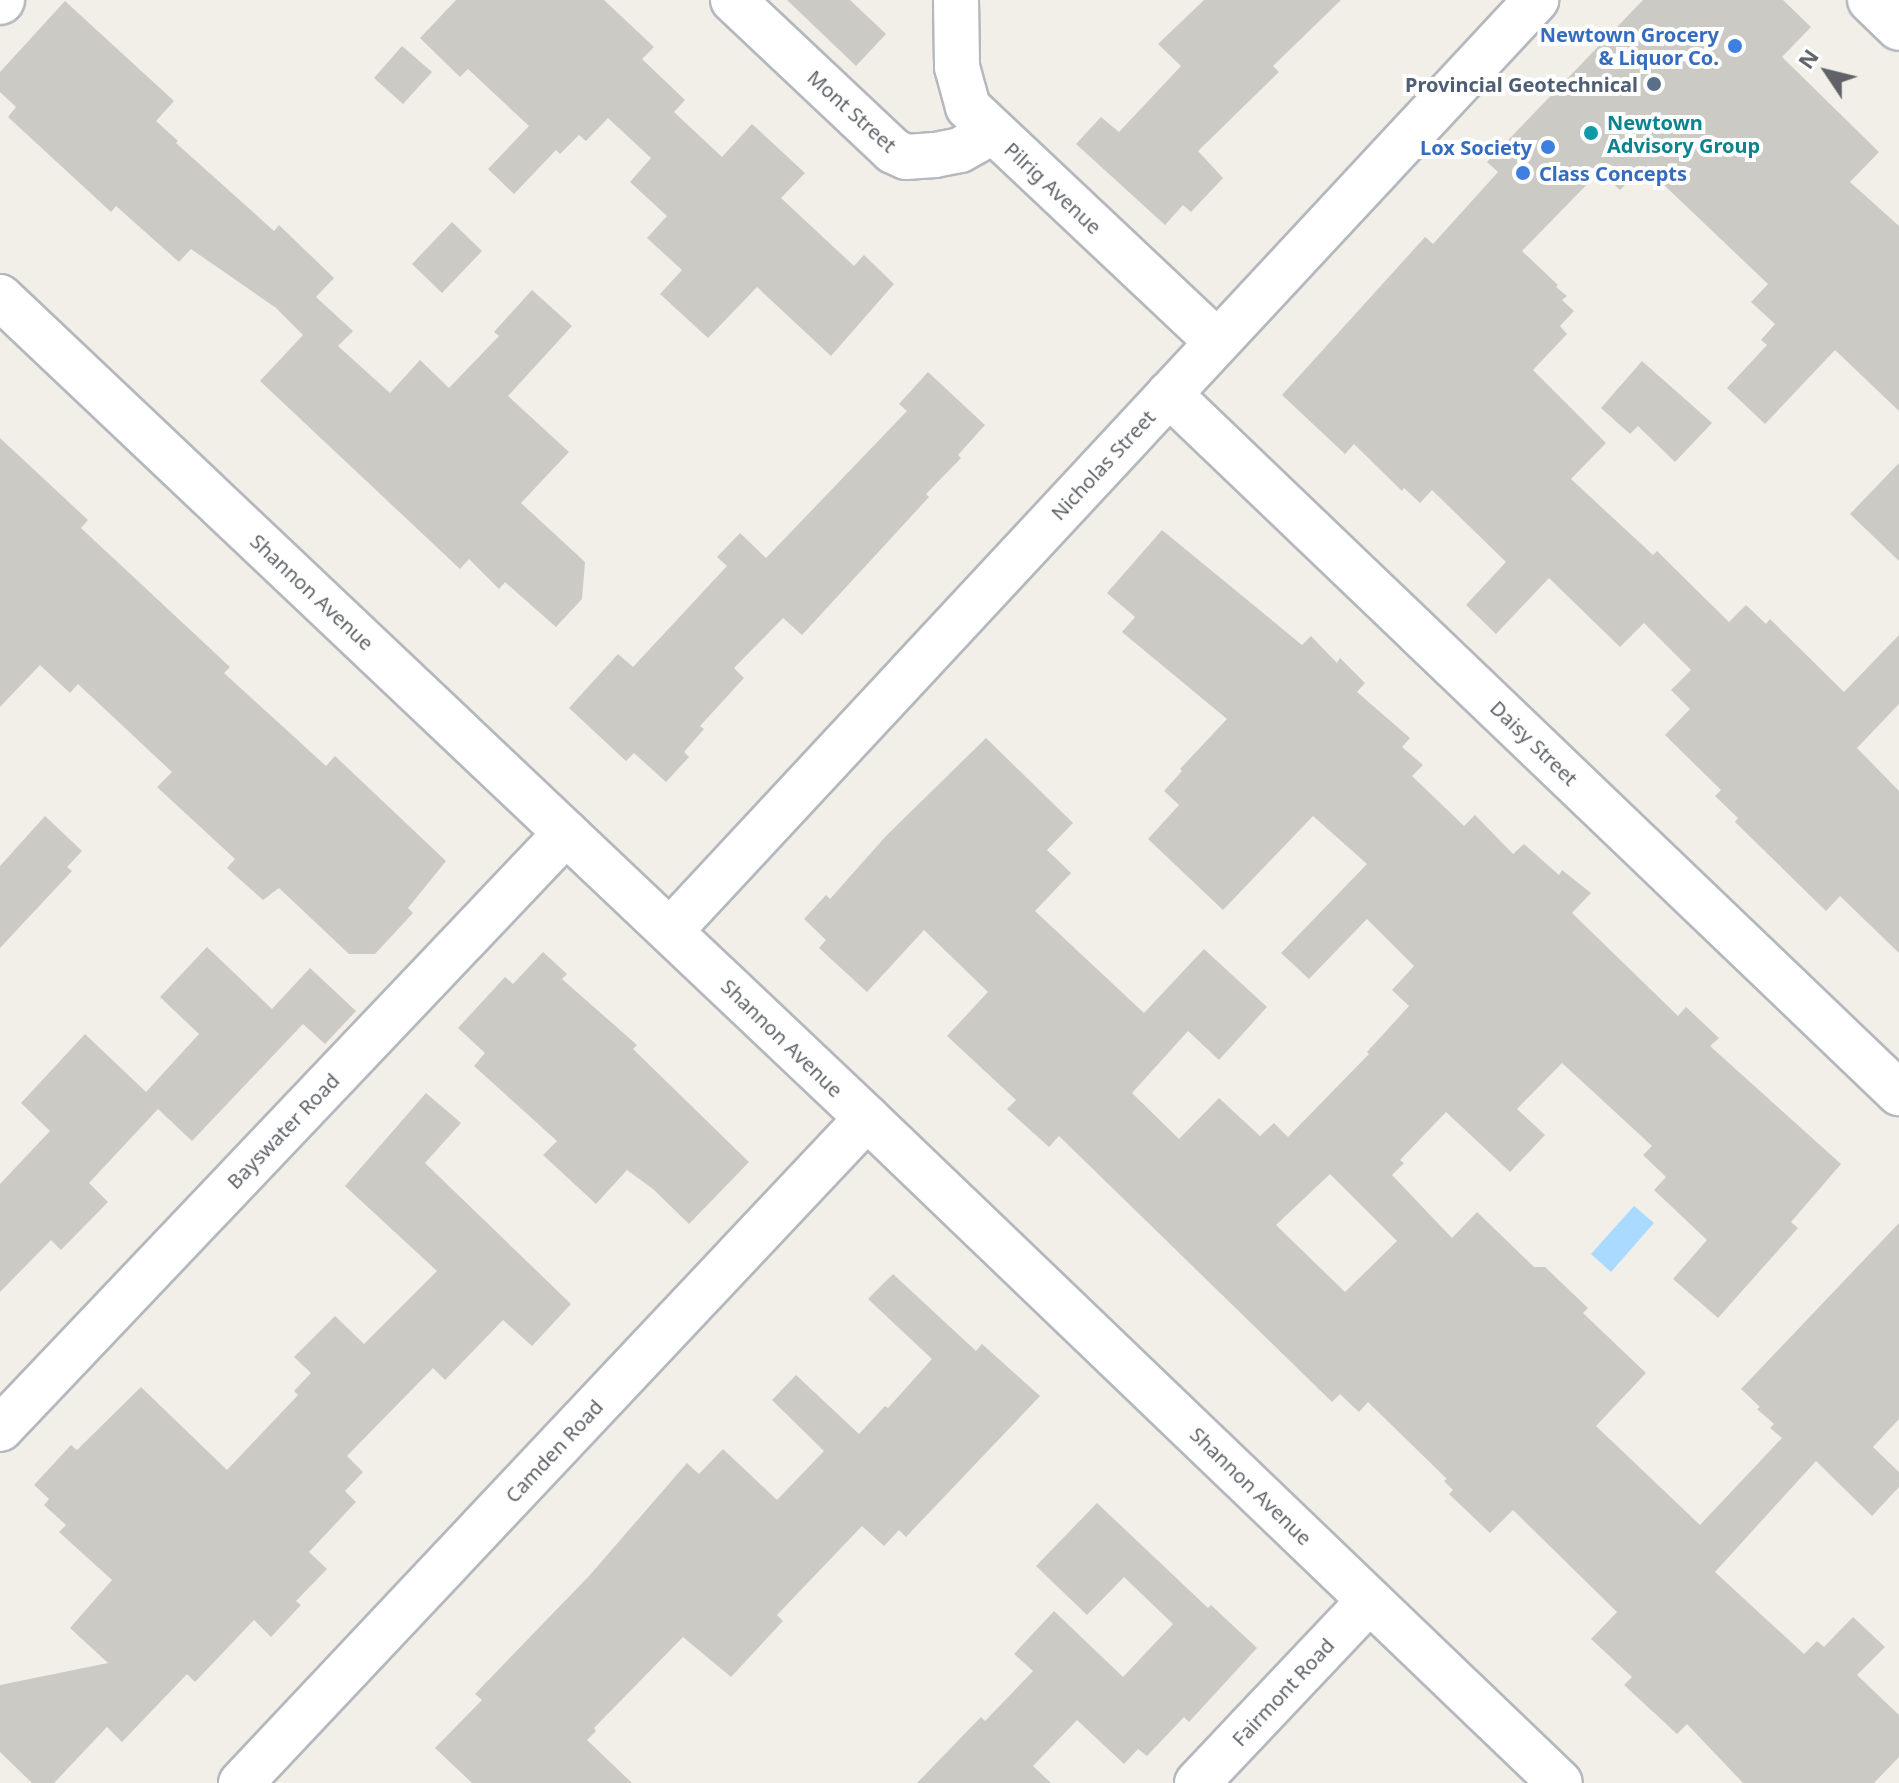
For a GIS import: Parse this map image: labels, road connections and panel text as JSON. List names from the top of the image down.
{
  "streets": {
    "street": [
      "Mont Street",
      "Pilrig Avenue",
      "Nicholas Street",
      "Shannon Avenue",
      "Daisy Street",
      "Bayswater Road",
      "Camden Road",
      "Fairmont Road"
    ]
  },
  "crossings": [
    ["Mont Street", "Pilrig Avenue"],
    ["Pilrig Avenue", "Nicholas Street"],
    ["Nicholas Street", "Shannon Avenue"],
    ["Nicholas Street", "Daisy Street"],
    ["Shannon Avenue", "Bayswater Road"],
    ["Shannon Avenue", "Camden Road"],
    ["Shannon Avenue", "Fairmont Road"]
  ],
  "places": [
    "Newtown Grocery & Liquor Co.",
    "Provincial Geotechnical",
    "Newtown Advisory Group",
    "Lox Society",
    "Class Concepts"
  ],
  "north": "top left"
}
